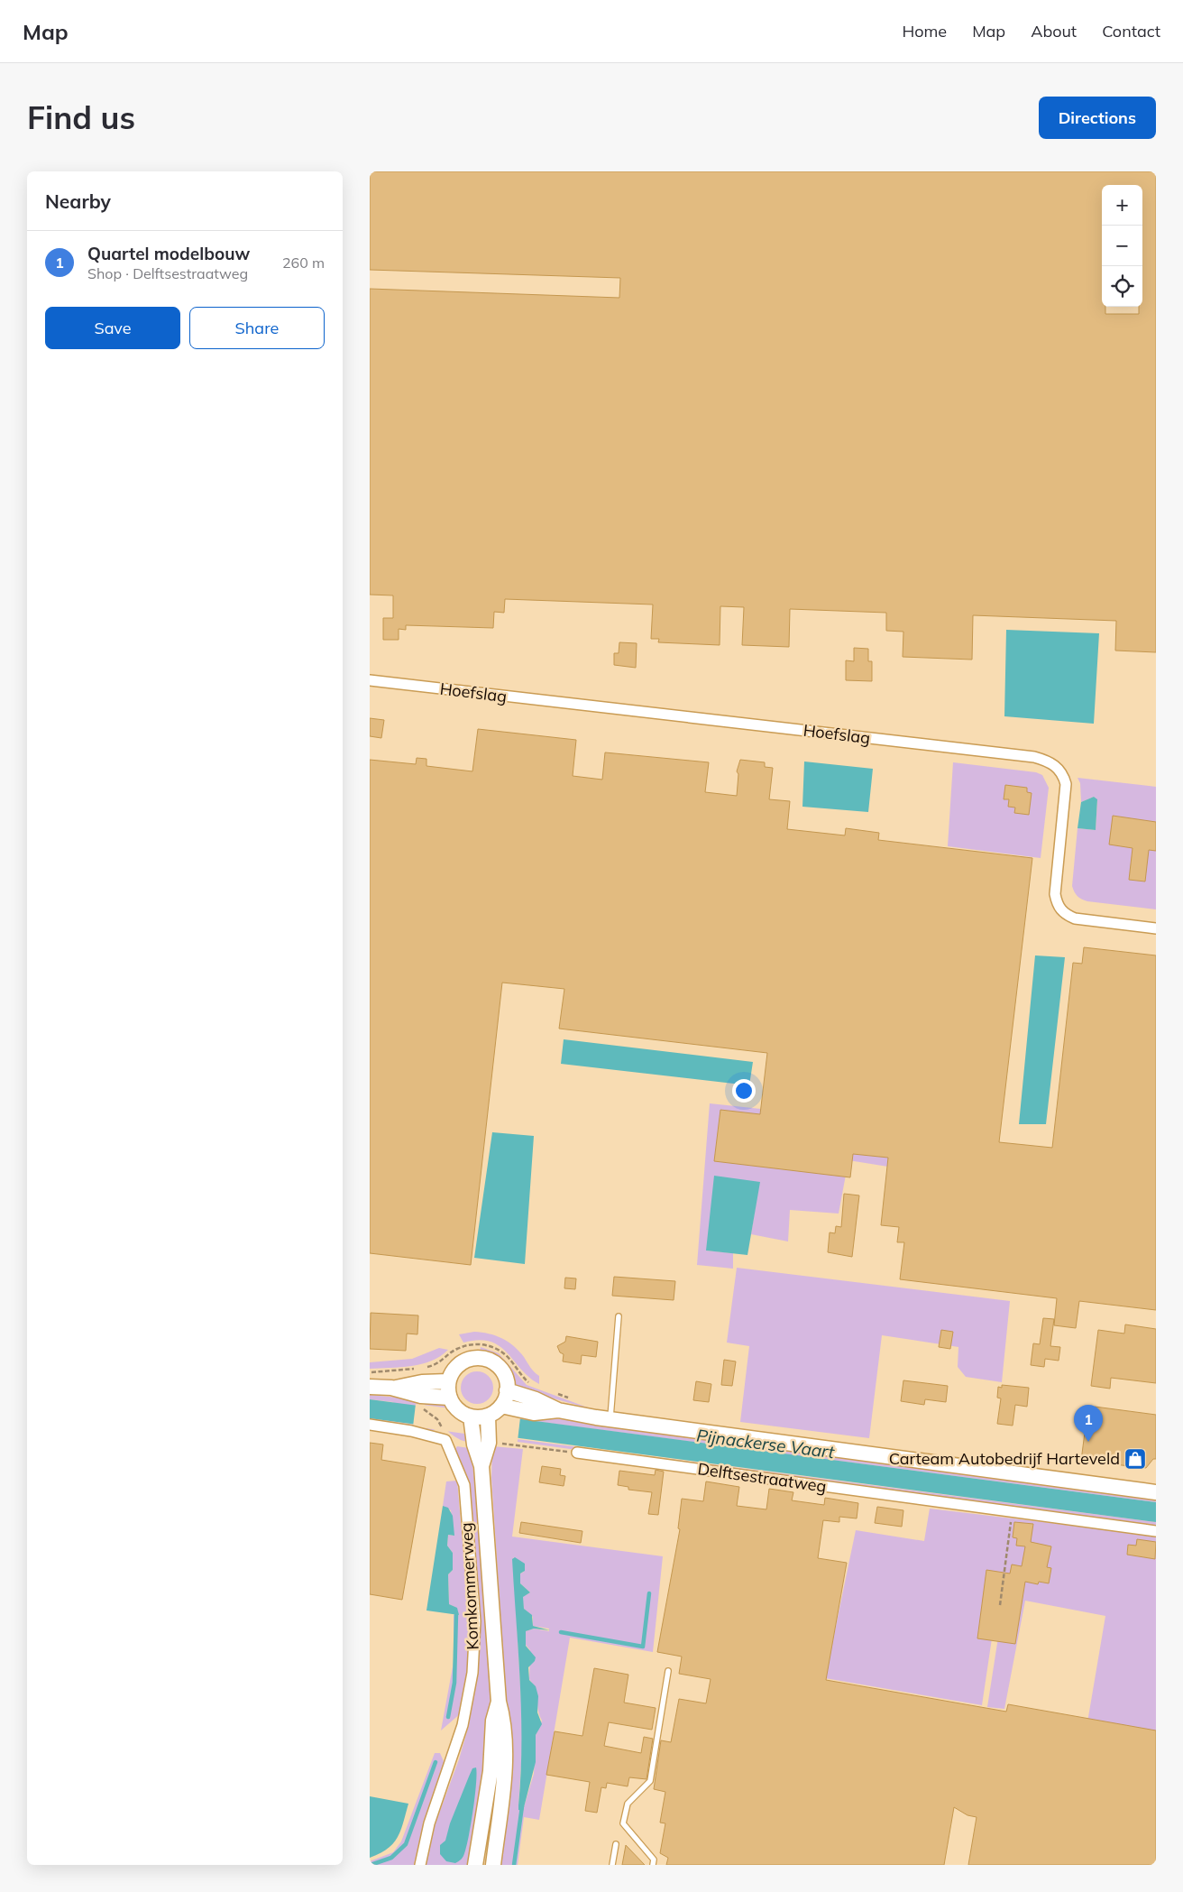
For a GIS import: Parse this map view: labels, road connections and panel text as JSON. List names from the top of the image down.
{
  "streets": {
    "main road": ["Komkommerweg"],
    "street": ["Hoefslag", "Delftsestraatweg"]
  },
  "water": ["Pijnackerse Vaart"],
  "places": {
    "shop": ["Carteam Autobedrijf Harteveld"]
  },
  "page": {
    "header": "Map",
    "nav": [
      "Home",
      "Map",
      "About",
      "Contact"
    ],
    "buttons": [
      "Directions",
      ["Save", "Share"]
    ],
    "title": "Find us",
    "heading": "Nearby",
    "map_buttons": ["+", "−"],
    "list": [
      {
        "mark": "1",
        "name": "Quartel modelbouw",
        "note": "Shop · Delftsestraatweg",
        "value": "260 m"
      }
    ],
    "pins": "1"
  }
}
